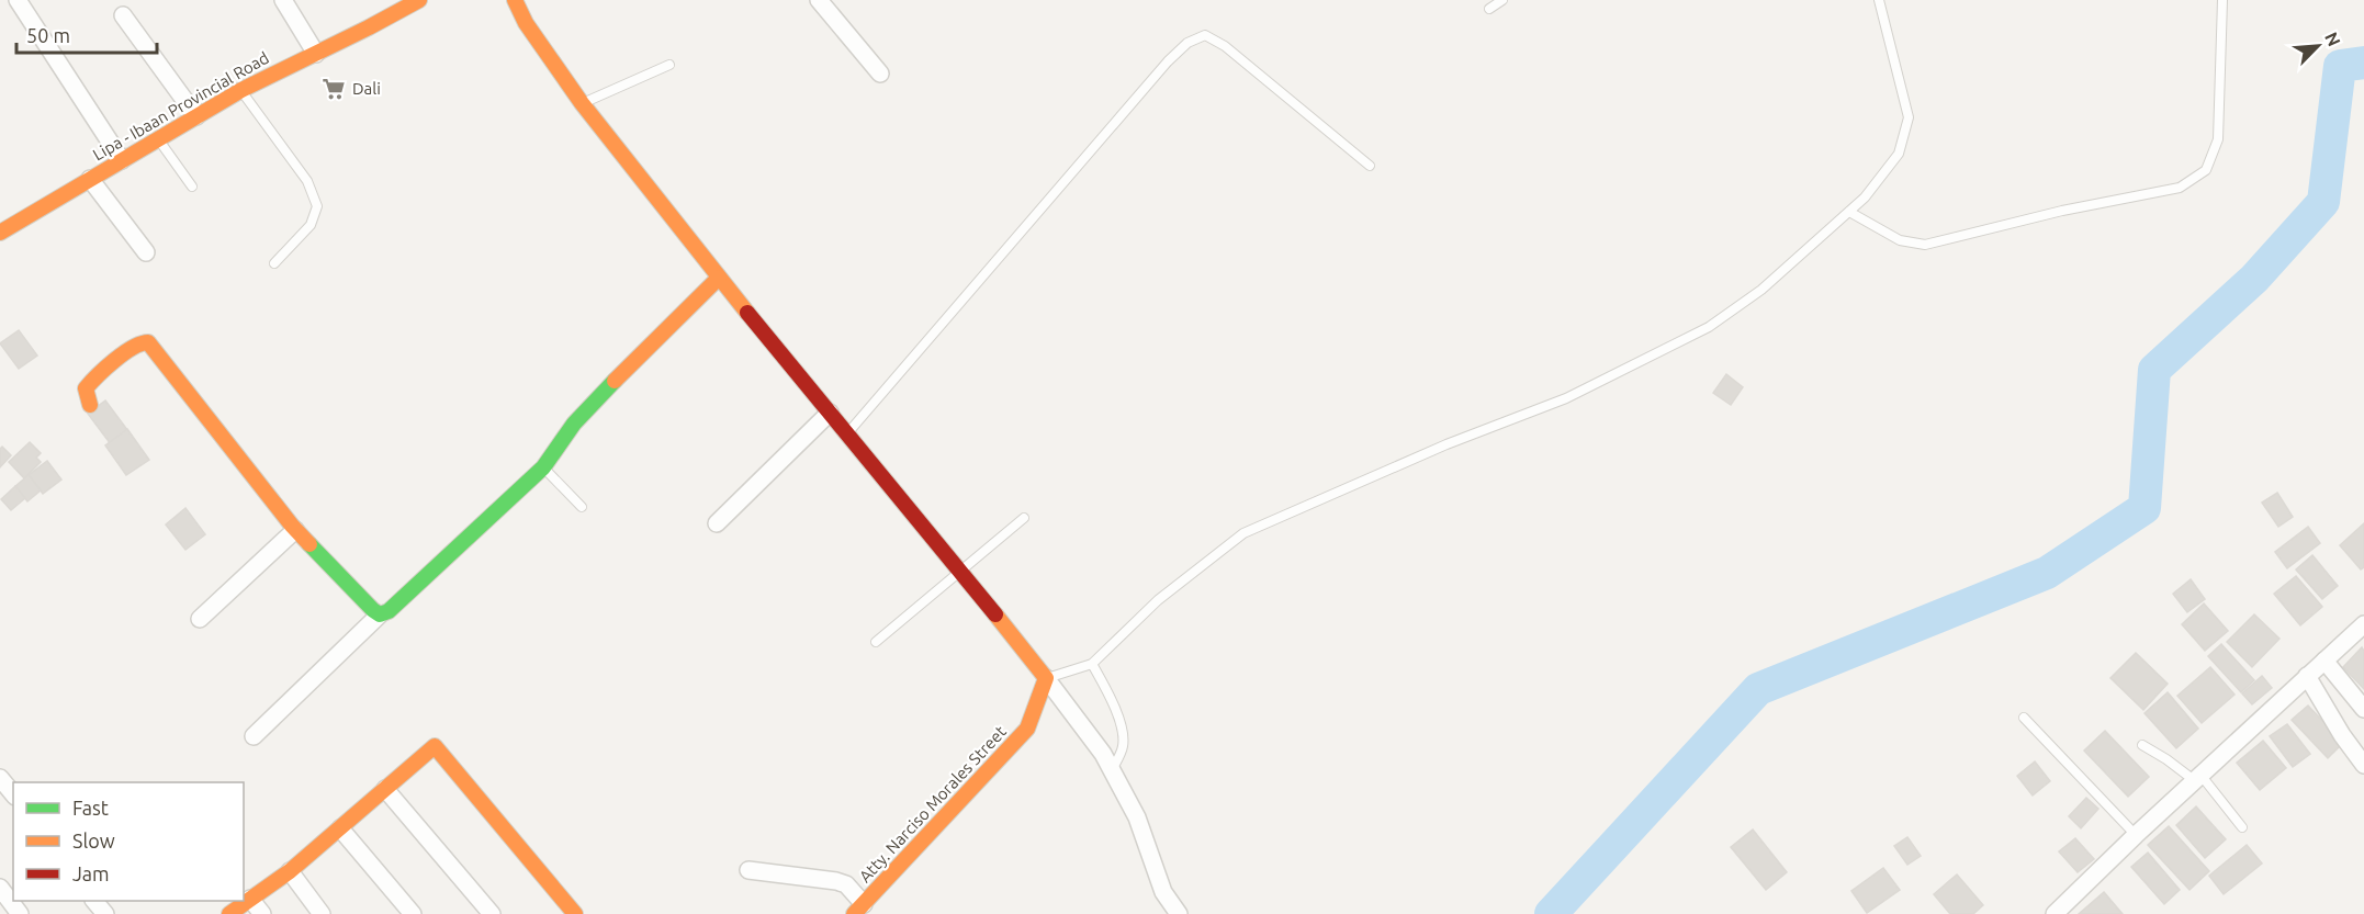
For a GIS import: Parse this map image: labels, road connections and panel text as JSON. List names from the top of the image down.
{
  "streets": {
    "street": ["Lipa - Ibaan Provincial Road", "Atty. Narciso Morales Street"]
  },
  "places": {
    "supermarket": ["Dali"]
  },
  "legend": ["Fast", "Slow", "Jam"],
  "scale_bar": "50 m",
  "north": "top right"
}
